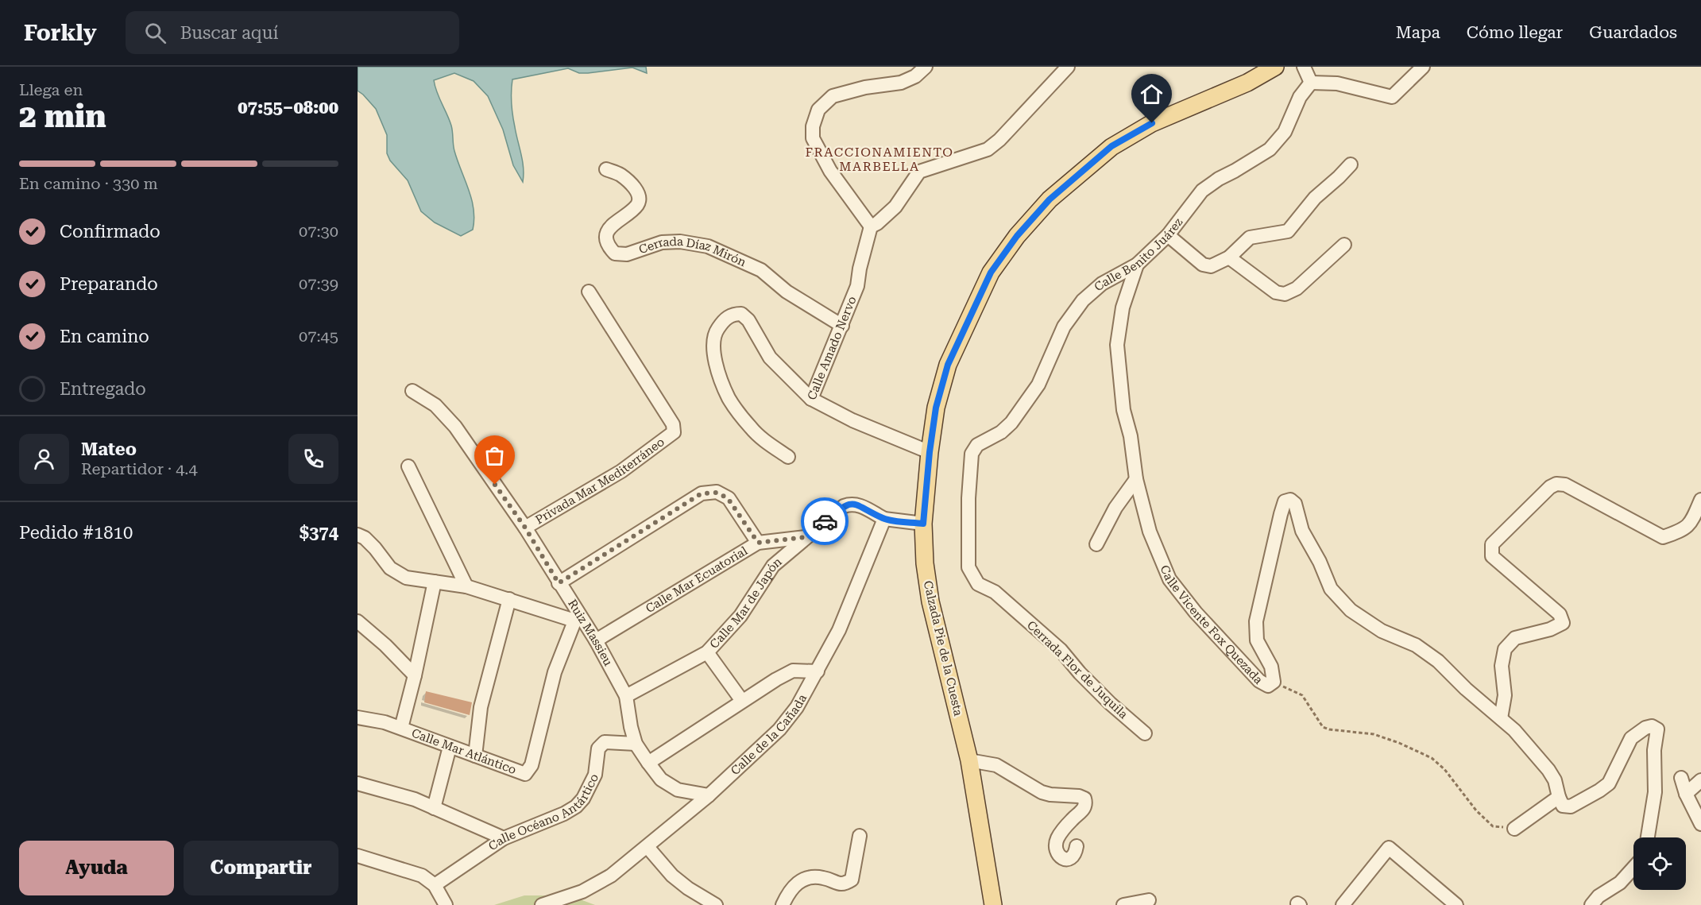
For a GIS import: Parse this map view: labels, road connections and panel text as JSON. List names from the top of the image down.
{
  "streets": {
    "main road": ["Calzada Pie de la Cuesta"],
    "street": [
      "Calle Benito Juárez",
      "Cerrada Díaz Mirón",
      "Calle Amado Nervo",
      "Privada Mar Mediterráneo",
      "Calle Mar Ecuatorial",
      "Calle Mar de Japón",
      "Calle Vicente Fox Quezada",
      "Ruiz Massieu",
      "Cerrada Flor de Juquila",
      "Calle de la Cañada",
      "Calle Mar Atlántico",
      "Calle Océano Antártico"
    ]
  },
  "crossings": [
    ["Calle Benito Juárez", "Calle Vicente Fox Quezada"],
    ["Calle Benito Juárez", "Cerrada Flor de Juquila"],
    ["Cerrada Díaz Mirón", "Calle Amado Nervo"],
    ["Calle Amado Nervo", "Calzada Pie de la Cuesta"],
    ["Privada Mar Mediterráneo", "Ruiz Massieu"],
    ["Calle Mar Ecuatorial", "Calle Mar de Japón"],
    ["Calle Mar Ecuatorial", "Ruiz Massieu"],
    ["Calle Mar de Japón", "Ruiz Massieu"],
    ["Calle Mar de Japón", "Calle de la Cañada"],
    ["Ruiz Massieu", "Calle de la Cañada"],
    ["Ruiz Massieu", "Calle Mar Atlántico"],
    ["Ruiz Massieu", "Calle Océano Antártico"]
  ],
  "districts": ["FRACCIONAMIENTO MARBELLA"],
  "page": {
    "header": "Forkly",
    "search": "Buscar aquí",
    "nav": ["Mapa", "Cómo llegar", "Guardados"],
    "heading": ["2 min", "Llega en", "07:55–08:00"],
    "panel": [
      "Mateo",
      "Repartidor · 4.4",
      "Pedido #1810",
      "$374"
    ],
    "bar": "En camino · 330 m",
    "list": [
      ["Confirmado", "07:30"],
      ["Preparando", "07:39"],
      ["En camino", "07:45"],
      "Entregado"
    ],
    "buttons": ["Ayuda", "Compartir"]
  }
}
